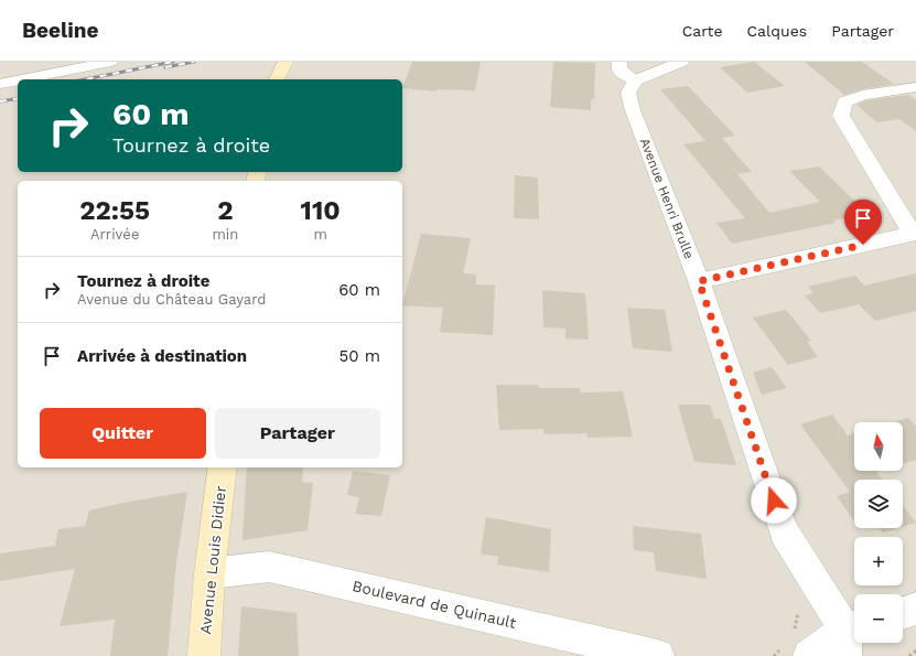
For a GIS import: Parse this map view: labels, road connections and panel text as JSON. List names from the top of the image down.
{
  "streets": {
    "main road": ["Avenue Louis Didier"],
    "street": ["Avenue Henri Brulle", "Boulevard de Quinault"]
  },
  "crossings": [
    ["Avenue Louis Didier", "Boulevard de Quinault"]
  ],
  "north": "top",
  "page": {
    "header": "Beeline",
    "nav": ["Carte", "Calques", "Partager"],
    "turn": ["60 m", "Tournez à droite"],
    "eta": [
      "22:55",
      "Arrivée",
      "2",
      "min",
      "110",
      "m"
    ],
    "list": [
      {
        "name": "Tournez à droite",
        "note": "Avenue du Château Gayard",
        "value": "60 m"
      },
      {
        "name": "Arrivée à destination",
        "value": "50 m"
      }
    ],
    "buttons": ["Quitter", "Partager"],
    "map_buttons": ["+", "−"]
  }
}
